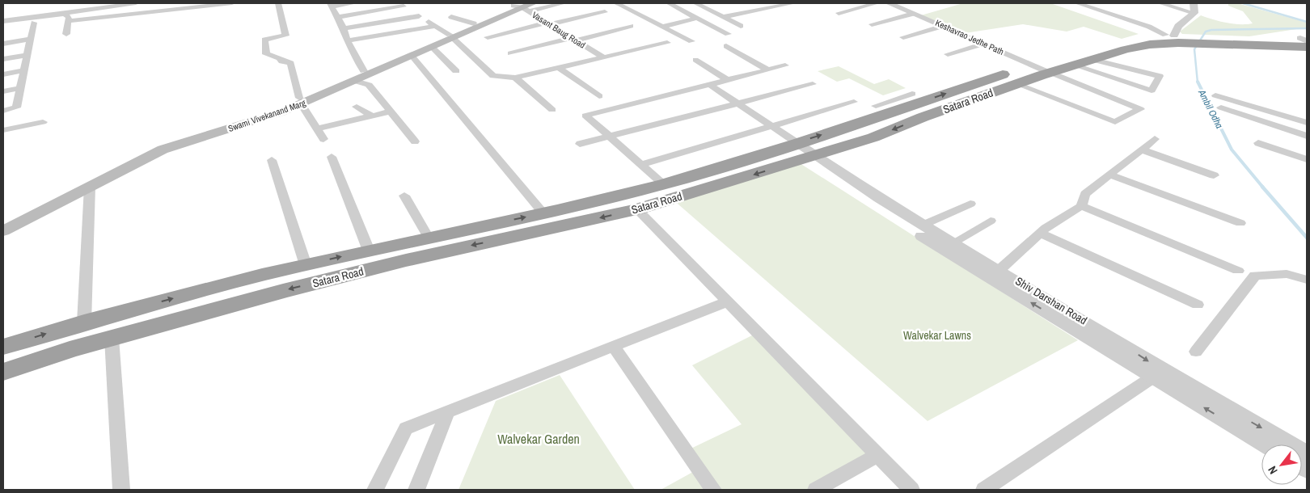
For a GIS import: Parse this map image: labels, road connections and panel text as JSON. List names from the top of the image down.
{
  "streets": {
    "highway": ["Satara Road"],
    "main road": ["Swami Vivekanand Marg"],
    "street": ["Vasant Baug Road", "Keshavrao Jedhe Path", "Shiv Darshan Road"]
  },
  "crossings": [
    ["Vasant Baug Road", "Swami Vivekanand Marg"],
    ["Keshavrao Jedhe Path", "Satara Road"],
    ["Satara Road", "Shiv Darshan Road"]
  ],
  "water": ["Ambil Odha"],
  "parks": ["Walvekar Lawns", "Walvekar Garden"],
  "north": "bottom left"
}
